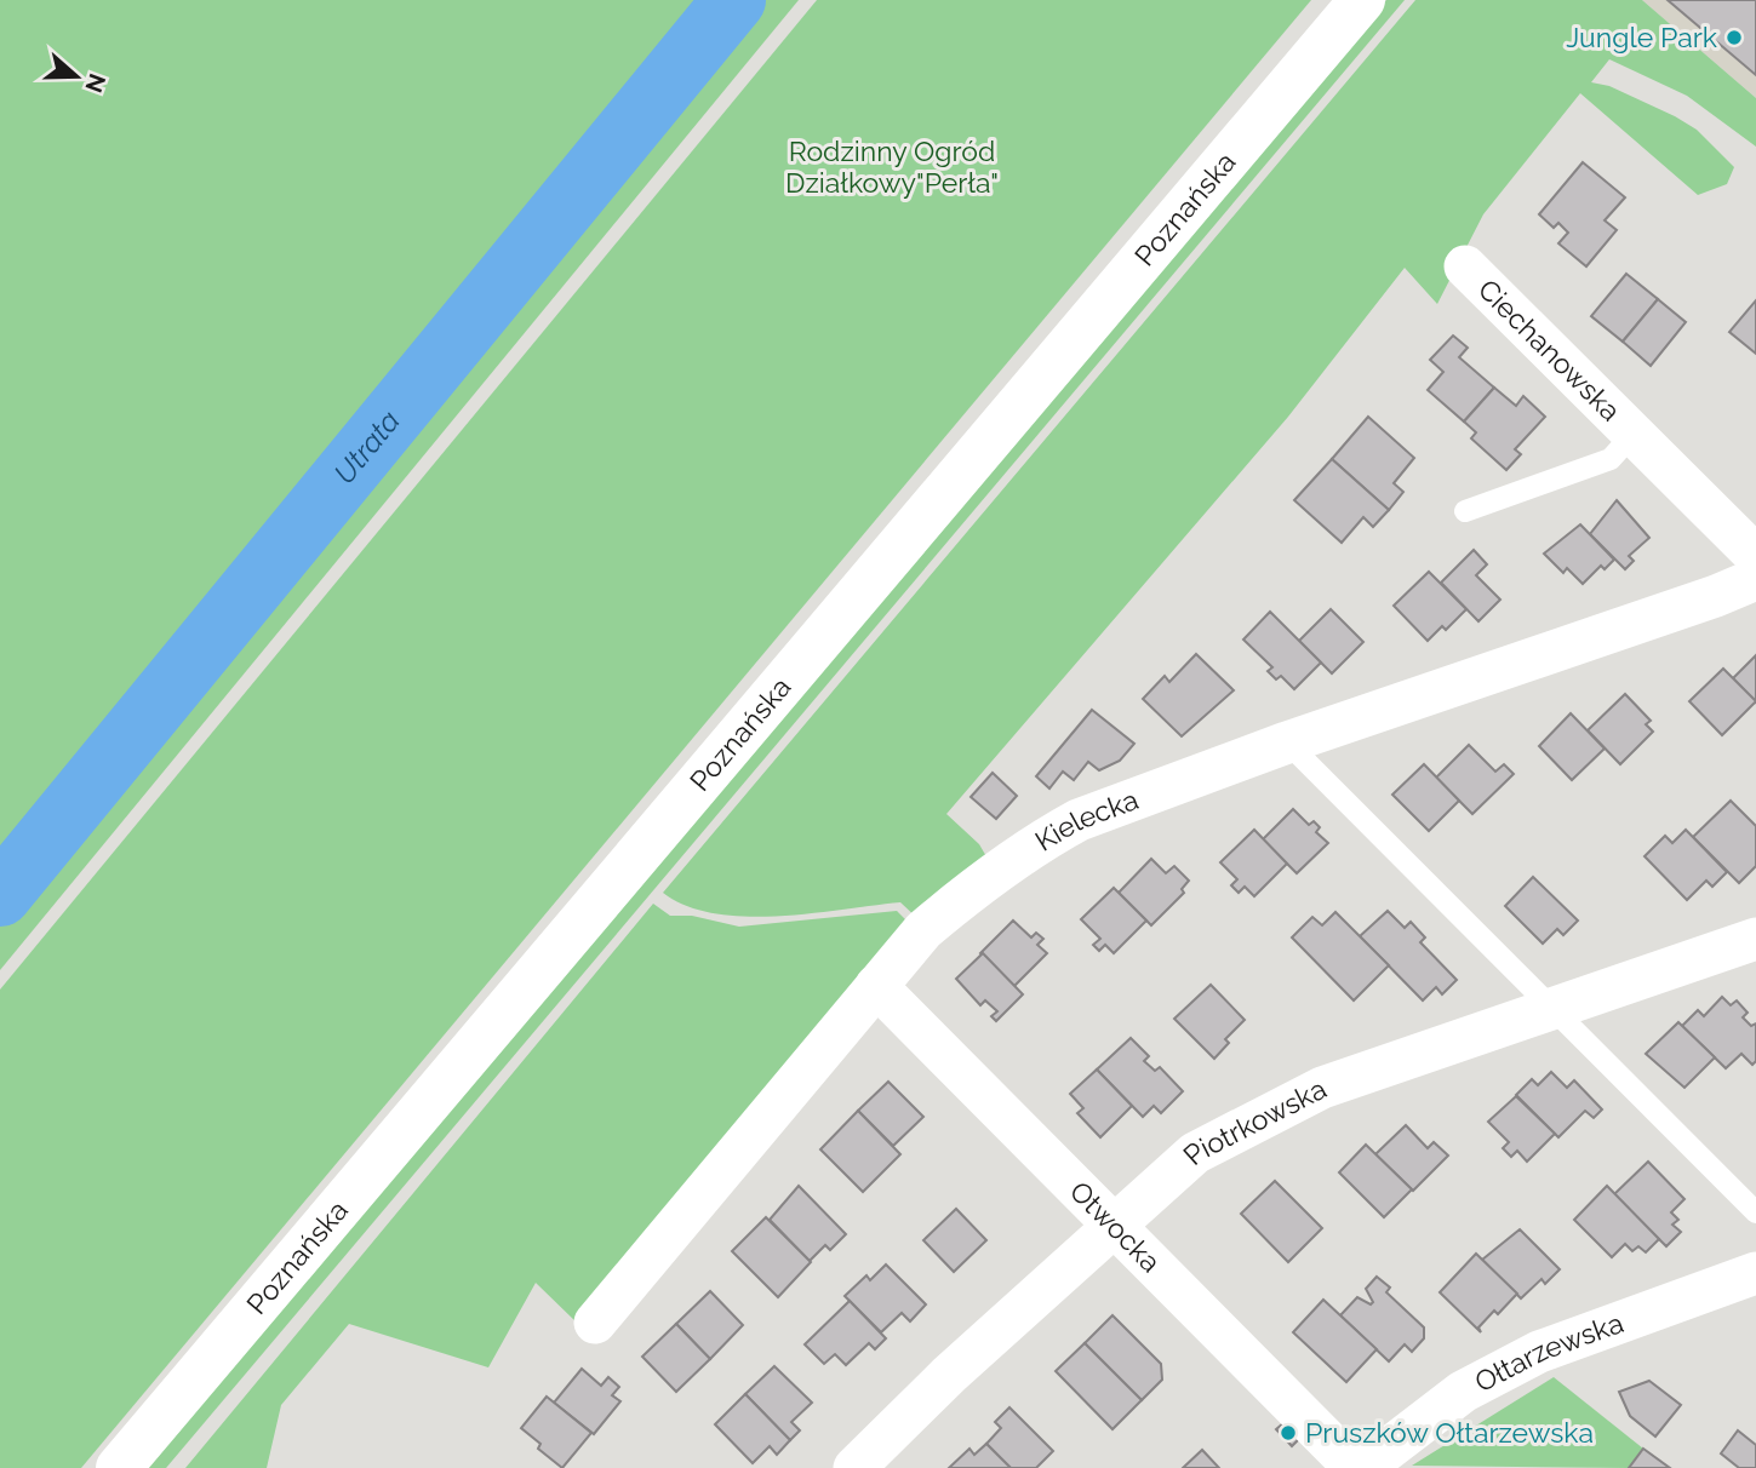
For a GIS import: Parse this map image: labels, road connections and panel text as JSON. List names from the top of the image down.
{
  "streets": {
    "main road": ["Poznańska"],
    "street": [
      "Ciechanowska",
      "Kielecka",
      "Piotrkowska",
      "Otwocka",
      "Ołtarzewska"
    ]
  },
  "crossings": [
    ["Kielecka", "Otwocka"],
    ["Piotrkowska", "Otwocka"]
  ],
  "water": ["Utrata"],
  "parks": ["Rodzinny Ogród Działkowy\"Perła\""],
  "places": ["Jungle Park", "Pruszków Ołtarzewska"],
  "north": "right"
}
